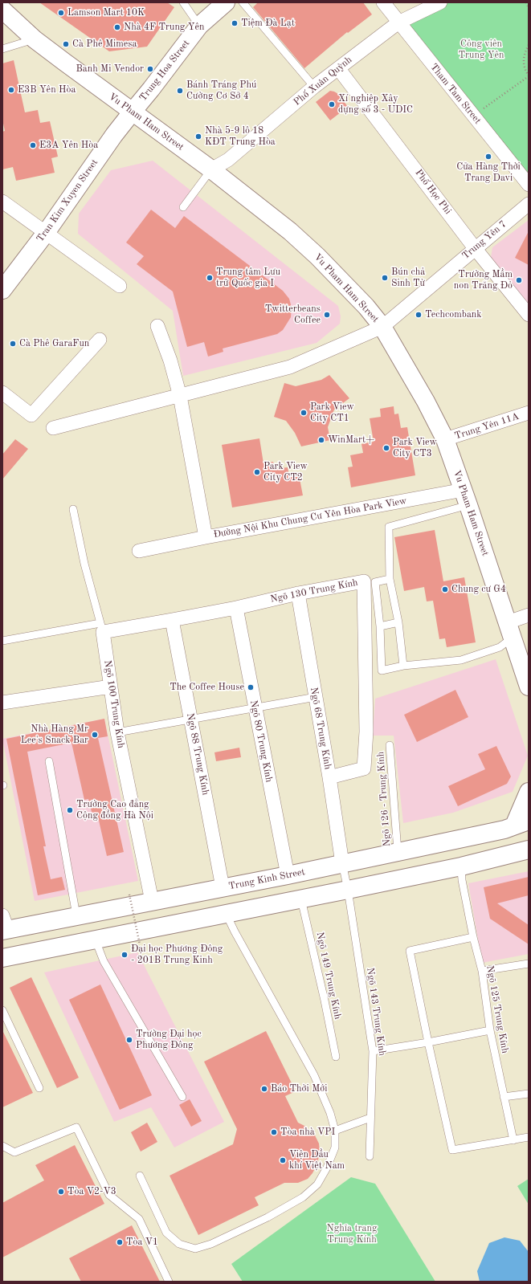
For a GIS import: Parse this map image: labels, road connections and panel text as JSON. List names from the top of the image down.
{
  "streets": {
    "street": [
      "Trung Hoa Street",
      "Phố Xuân Quỳnh",
      "Tham Tam Street",
      "Vu Pham Ham Street",
      "Phố Học Phi",
      "Tran Kim Xuyen Street",
      "Trung Yên 7",
      "Trung Yên 11A",
      "Đường Nội Khu Chung Cư Yên Hòa Park View",
      "Ngõ 130 Trung Kính",
      "Ngõ 100 Trung Kính",
      "Ngõ 68 Trung Kính",
      "Ngõ 80 Trung Kính",
      "Ngõ 88 Trung Kính",
      "Trung Kinh Street"
    ],
    "lane": [
      "Ngõ 126 - Trung Kính",
      "Ngõ 149 Trung Kính",
      "Ngõ 125 Trung Kính",
      "Ngõ 143 Trung Kính"
    ]
  },
  "crossings": [
    ["Trung Hoa Street", "Vu Pham Ham Street"],
    ["Trung Hoa Street", "Tran Kim Xuyen Street"],
    ["Phố Xuân Quỳnh", "Tham Tam Street"],
    ["Phố Xuân Quỳnh", "Vu Pham Ham Street"],
    ["Phố Xuân Quỳnh", "Phố Học Phi"],
    ["Vu Pham Ham Street", "Tran Kim Xuyen Street"],
    ["Vu Pham Ham Street", "Trung Yên 7"],
    ["Vu Pham Ham Street", "Trung Yên 11A"],
    ["Vu Pham Ham Street", "Đường Nội Khu Chung Cư Yên Hòa Park View"],
    ["Phố Học Phi", "Trung Yên 7"],
    ["Ngõ 130 Trung Kính", "Ngõ 100 Trung Kính"],
    ["Ngõ 130 Trung Kính", "Ngõ 68 Trung Kính"],
    ["Ngõ 130 Trung Kính", "Ngõ 80 Trung Kính"],
    ["Ngõ 130 Trung Kính", "Ngõ 88 Trung Kính"],
    ["Ngõ 100 Trung Kính", "Trung Kinh Street"],
    ["Ngõ 68 Trung Kính", "Trung Kinh Street"],
    ["Ngõ 68 Trung Kính", "Ngõ 143 Trung Kính"],
    ["Ngõ 80 Trung Kính", "Trung Kinh Street"],
    ["Ngõ 88 Trung Kính", "Trung Kinh Street"],
    ["Ngõ 126 - Trung Kính", "Trung Kinh Street"],
    ["Trung Kinh Street", "Ngõ 143 Trung Kính"]
  ],
  "parks": ["Công viên Trung Yên", "Nghĩa trang Trung Kính"],
  "places": [
    "Lamson Mart 10K",
    "Tiệm Đà Lạt",
    "Nhà 4F Trung Yên",
    "Cà Phê Mimesa",
    "Banh Mi Vendor",
    "E3B Yên Hòa",
    "Bánh Tráng Phú Cường Cơ Sở 4",
    "Xí nghiệp Xây dựng số 3 - UDIC",
    "Nhà 5-9 lô 18 KĐT Trung Hòa",
    "E3A Yên Hòa",
    "Cửa Hàng Thời Trang Davi",
    "Trung tâm Lưu trữ Quốc gia I",
    "Bún chả Sinh Từ",
    "Trường Mầm non Trăng Đỏ",
    "Twitterbeans Coffee",
    "Techcombank",
    "Cà Phê GaraFun",
    "Park View City CT1",
    "WinMart+",
    "Park View City CT3",
    "Park View City CT2",
    "Chung cư G4",
    "The Coffee House",
    "Nhà Hàng Mr Lee's Snack Bar",
    "Trường Cao đẳng Cộng đồng Hà Nội",
    "Đại học Phương Đông - 201B Trung Kinh",
    "Trường Đại học Phương Đông",
    "Báo Thời Mới",
    "Tòa nhà VPI",
    "Viện Dầu khí Việt Nam",
    "Tòa V2-V3",
    "Tòa V1"
  ]
}
